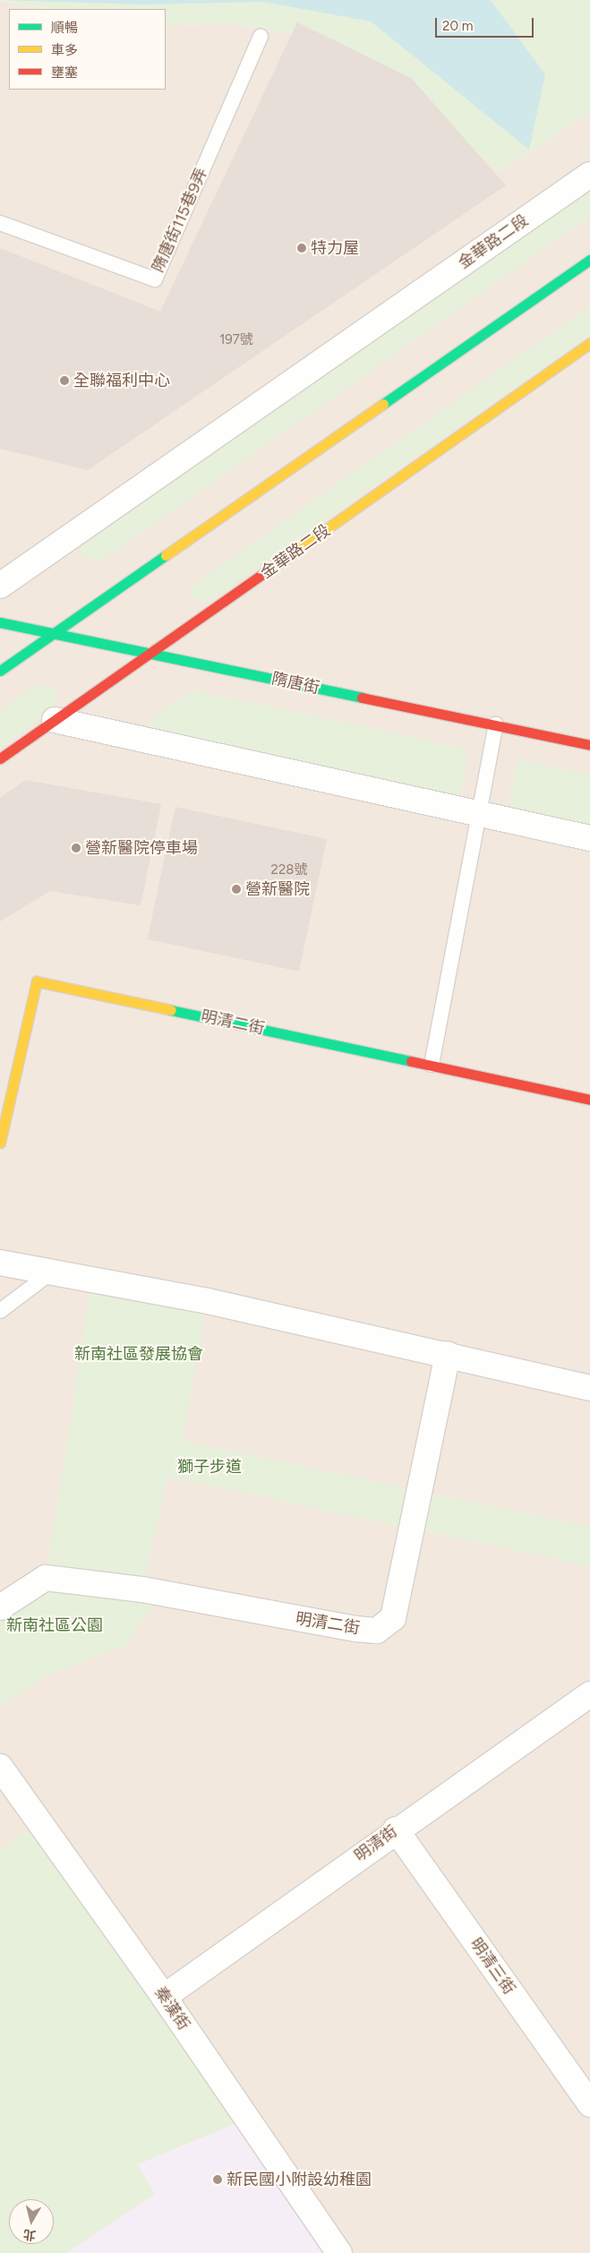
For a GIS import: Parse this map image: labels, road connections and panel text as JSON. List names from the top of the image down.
{
  "streets": {
    "street": [
      "金華路二段",
      "隋唐街",
      "明清二街",
      "明清街",
      "明清三街",
      "秦漢街"
    ],
    "lane": ["隋唐街115巷9弄"]
  },
  "crossings": [
    ["金華路二段", "隋唐街"],
    ["明清街", "明清三街"],
    ["明清街", "秦漢街"]
  ],
  "parks": ["新南社區發展協會", "獅子步道", "新南社區公園"],
  "places": [
    "特力屋",
    "全聯福利中心",
    "營新醫院停車場",
    "營新醫院",
    "新民國小附設幼稚園"
  ],
  "house_numbers": ["197號", "228號"],
  "legend": ["順暢", "車多", "壅塞"],
  "scale_bar": "20 m",
  "north": "bottom"
}
